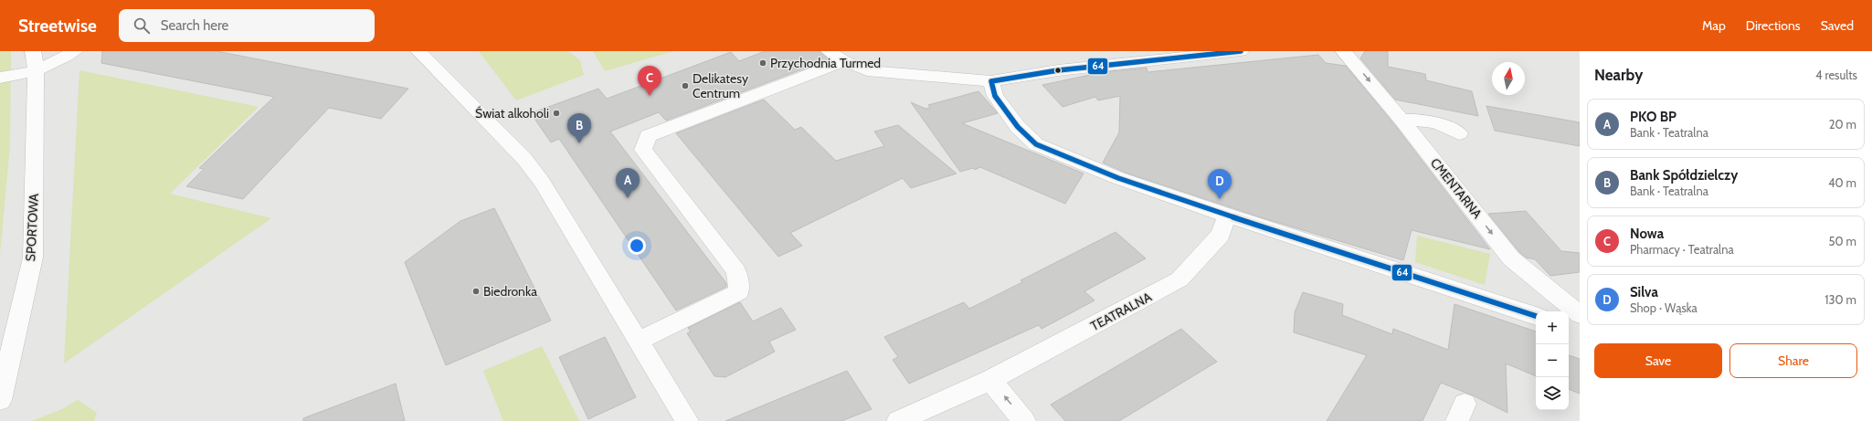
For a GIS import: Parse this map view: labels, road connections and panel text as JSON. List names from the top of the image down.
{
  "streets": {
    "street": ["CMENTARNA", "SPORTOWA", "TEATRALNA"]
  },
  "one_way": ["CMENTARNA"],
  "places": [
    "Przychodnia Turmed",
    "Delikatesy Centrum",
    "Świat alkoholi",
    "Biedronka"
  ],
  "lines": ["transit line 64"],
  "north": "top",
  "page": {
    "header": "Streetwise",
    "search": "Search here",
    "nav": ["Map", "Directions", "Saved"],
    "heading": ["Nearby", "4 results"],
    "pins": [
      "C",
      "B",
      "A",
      "D"
    ],
    "list": [
      {
        "mark": "A",
        "name": "PKO BP",
        "note": "Bank · Teatralna",
        "value": "20 m"
      },
      {
        "mark": "B",
        "name": "Bank Spółdzielczy",
        "note": "Bank · Teatralna",
        "value": "40 m"
      },
      {
        "mark": "C",
        "name": "Nowa",
        "note": "Pharmacy · Teatralna",
        "value": "50 m"
      },
      {
        "mark": "D",
        "name": "Silva",
        "note": "Shop · Wąska",
        "value": "130 m"
      }
    ],
    "map_buttons": ["+", "−"],
    "buttons": ["Save", "Share"]
  }
}
